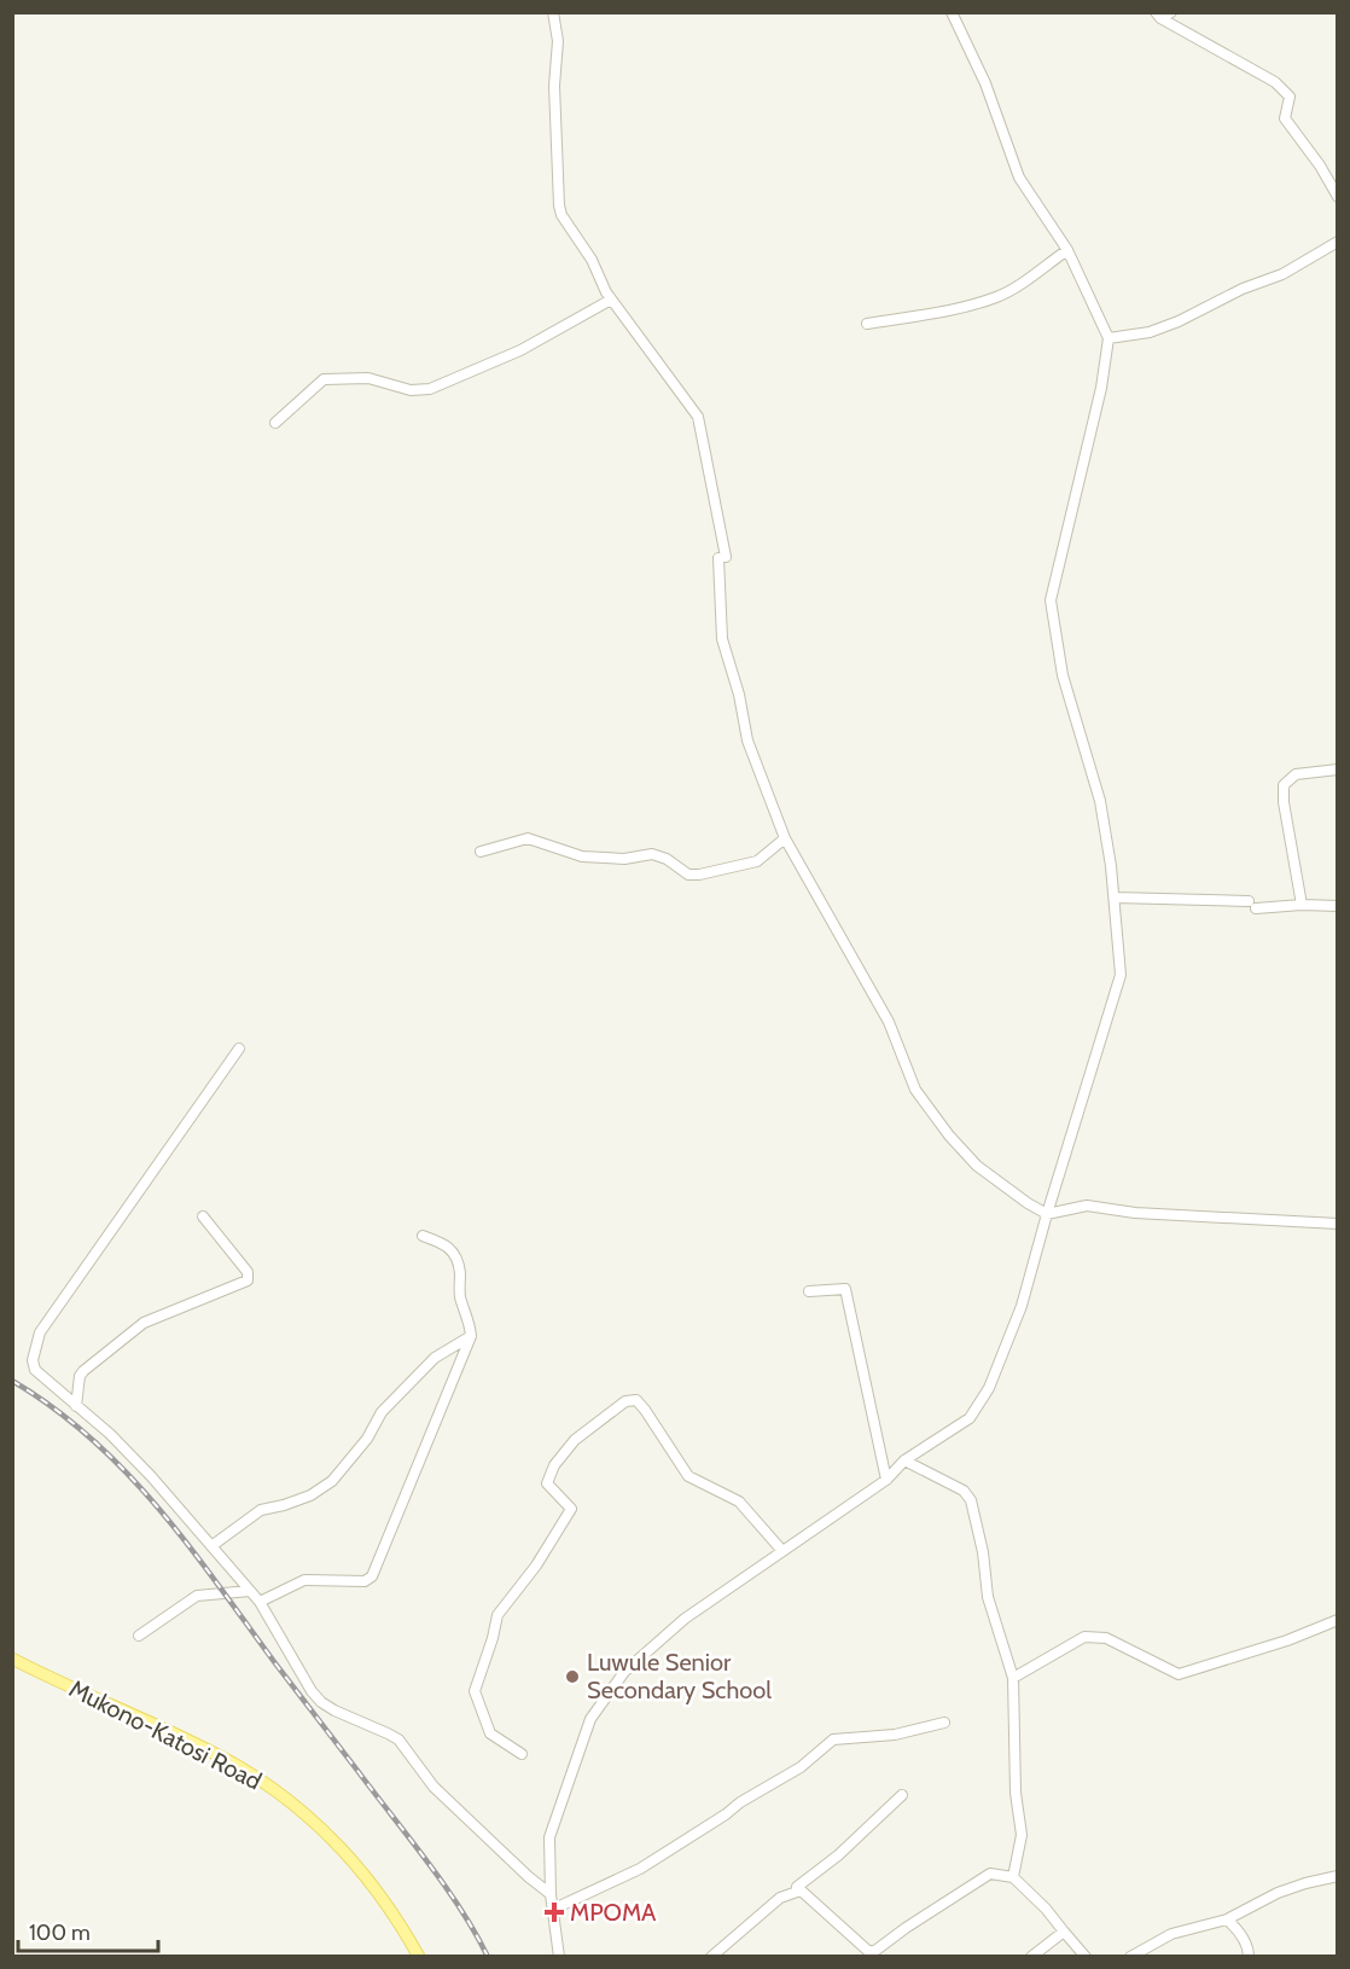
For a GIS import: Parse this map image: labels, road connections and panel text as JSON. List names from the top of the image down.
{
  "streets": {
    "main road": ["Mukono-Katosi Road"]
  },
  "places": {
    "other": ["Luwule Senior Secondary School"],
    "health": ["MPOMA"]
  },
  "scale_bar": "100 m"
}
